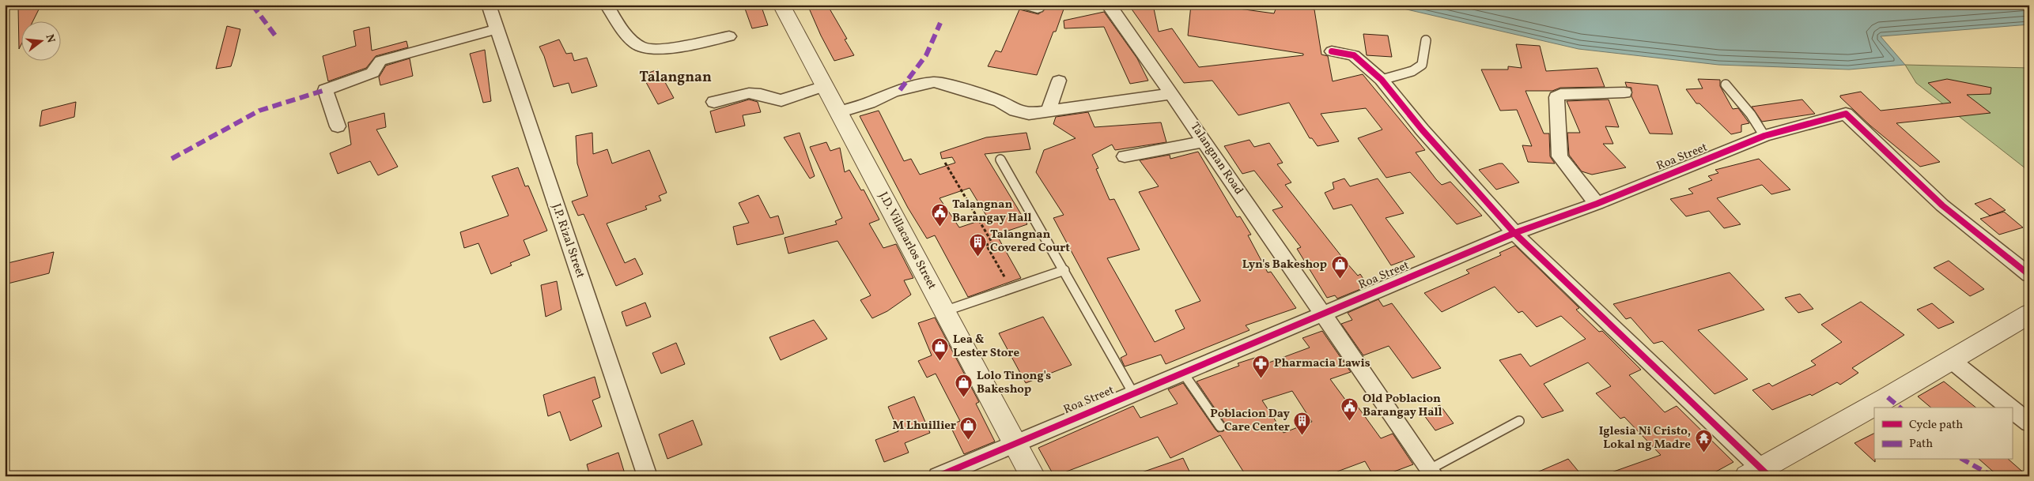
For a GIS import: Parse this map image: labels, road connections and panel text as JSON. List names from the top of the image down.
{
  "streets": {
    "street": [
      "Roa Street",
      "Talangnan Road",
      "J.P. Rizal Street",
      "J.D. Villacarlos Street"
    ]
  },
  "crossings": [
    ["Roa Street", "Talangnan Road"],
    ["Roa Street", "J.D. Villacarlos Street"]
  ],
  "districts": ["Talangnan"],
  "places": {
    "public building": ["Talangnan Barangay Hall", "Old Poblacion Barangay Hall"],
    "building": ["Talangnan Covered Court", "Poblacion Day Care Center"],
    "shop": [
      "Lyn's Bakeshop",
      "Lea & Lester Store",
      "Lolo Tinong's Bakeshop",
      "M Lhuillier"
    ],
    "pharmacy": ["Pharmacia Lawis"],
    "temple": ["Iglesia Ni Cristo, Lokal ng Madre"]
  },
  "legend": ["Cycle path", "Path"],
  "north": "right"
}
